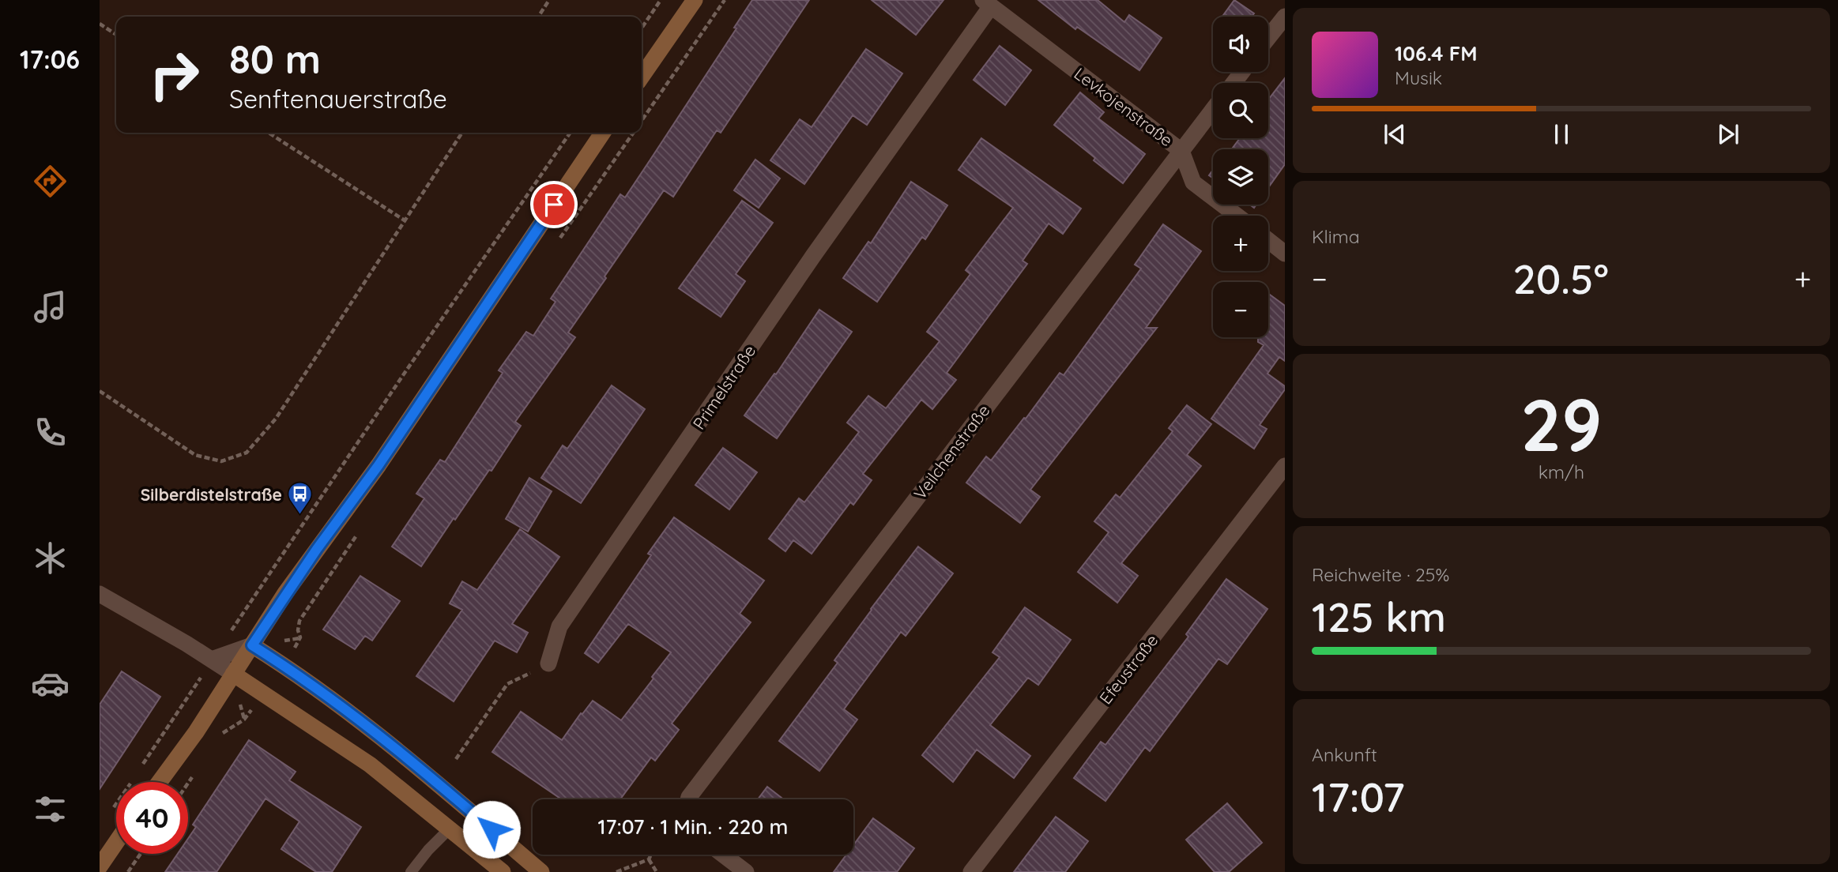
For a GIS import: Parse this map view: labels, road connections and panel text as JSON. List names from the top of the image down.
{
  "streets": {
    "street": [
      "Levkojenstraße",
      "Primelstraße",
      "Veilchenstraße",
      "Efeustraße"
    ]
  },
  "crossings": [
    ["Levkojenstraße", "Primelstraße"],
    ["Levkojenstraße", "Veilchenstraße"]
  ],
  "places": {
    "bus stop": ["Silberdistelstraße"]
  },
  "page": {
    "tabs": "17:06",
    "map_buttons": ["+", "−"],
    "turn": ["80 m", "Senftenauerstraße"],
    "song": ["106.4 FM", "Musik"],
    "tile": [
      "Klima",
      ["29", "km/h"],
      ["Reichweite · 25%", "125 km"],
      ["Ankunft", "17:07"]
    ],
    "heat": ["−", "20.5°", "+"],
    "limit": "40",
    "trip": "17:07 · 1 Min. · 220 m"
  }
}
